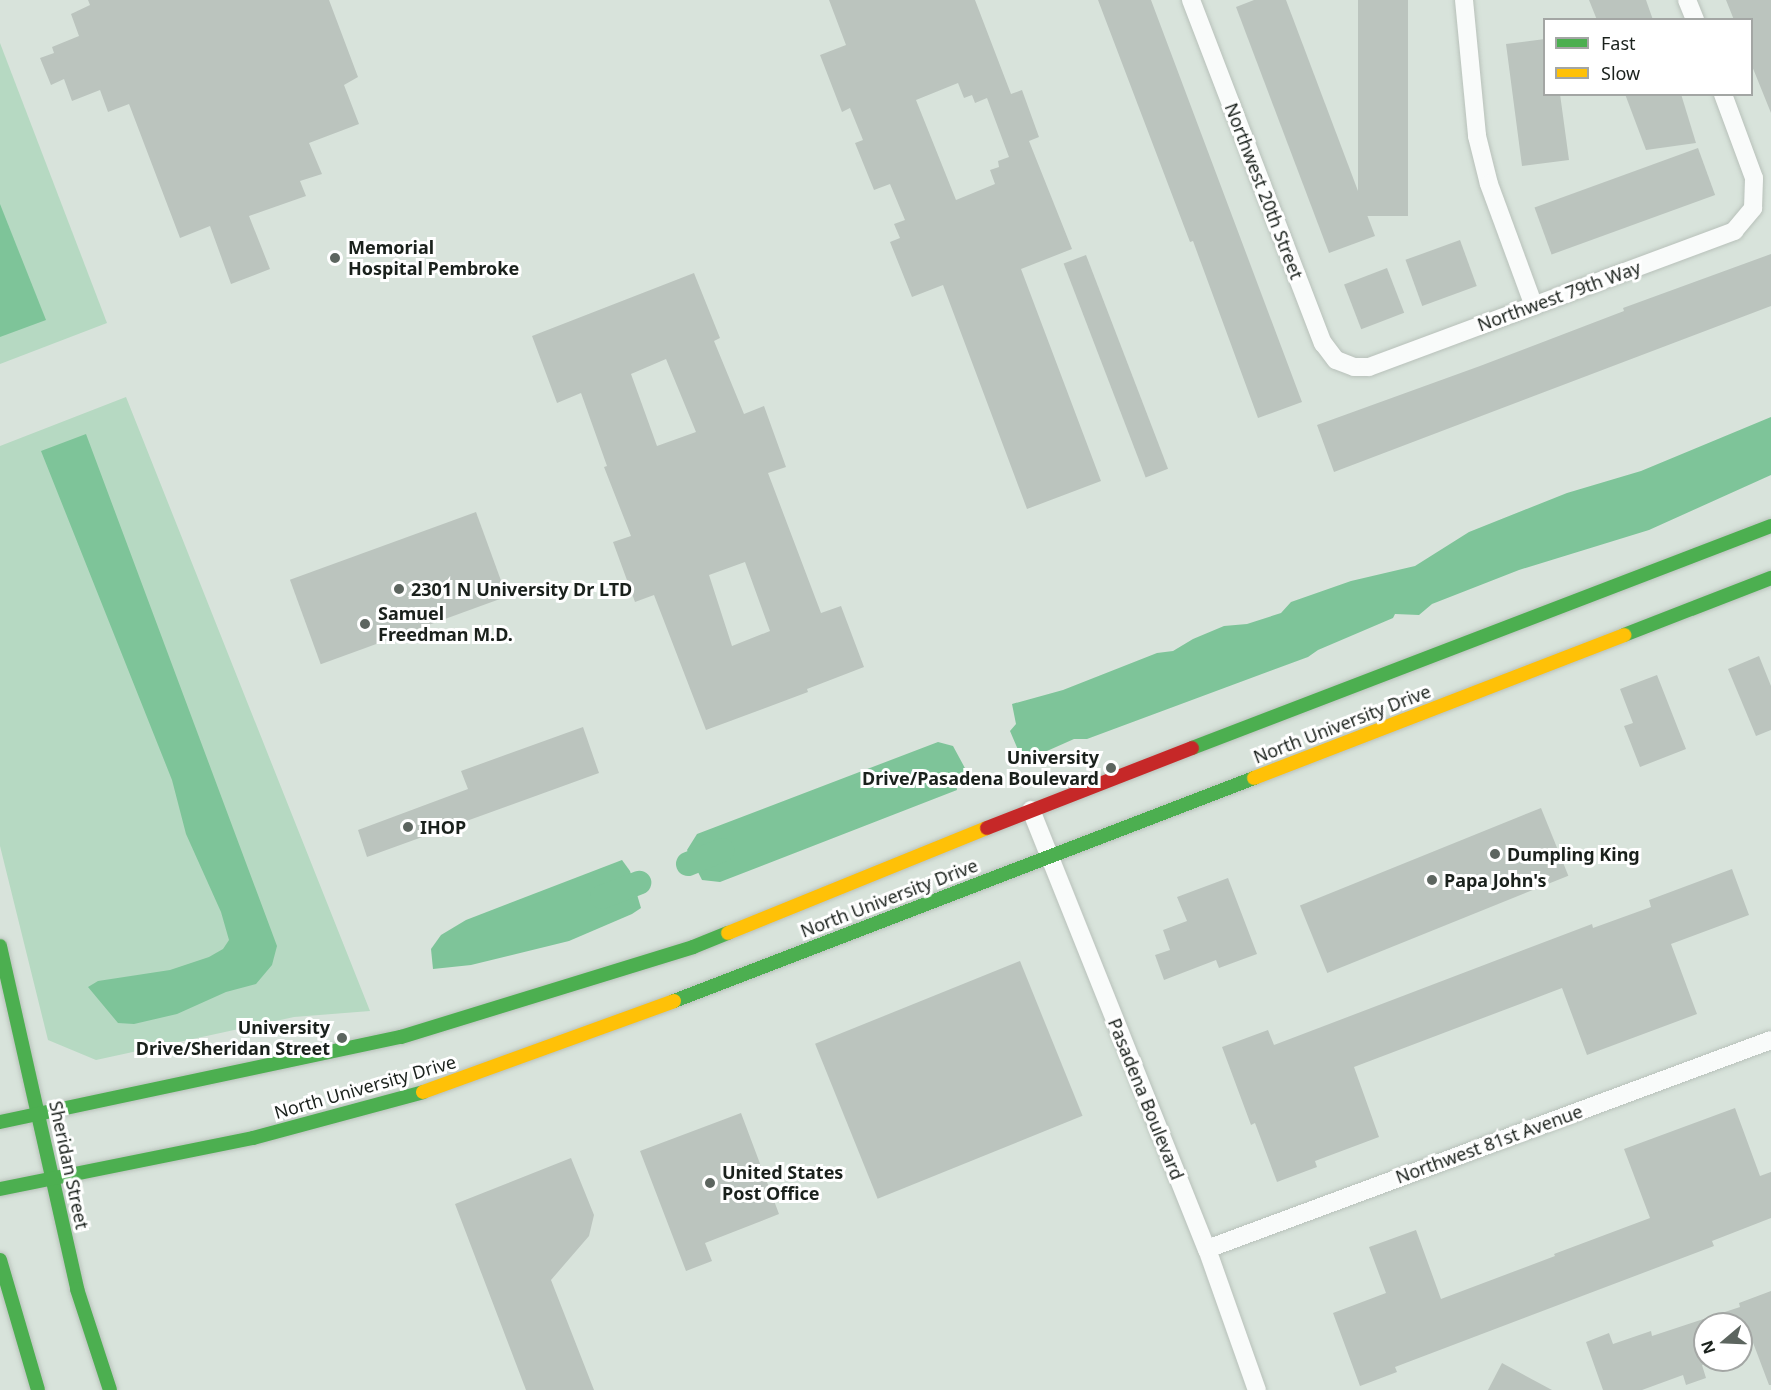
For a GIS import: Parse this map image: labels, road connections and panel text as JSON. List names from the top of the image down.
{
  "streets": {
    "main road": ["North University Drive", "Sheridan Street"],
    "street": [
      "Northwest 20th Street",
      "Northwest 79th Way",
      "Pasadena Boulevard",
      "Northwest 81st Avenue"
    ]
  },
  "crossings": [
    ["Northwest 20th Street", "Northwest 79th Way"],
    ["North University Drive", "Pasadena Boulevard"],
    ["North University Drive", "Sheridan Street"],
    ["Pasadena Boulevard", "Northwest 81st Avenue"]
  ],
  "places": [
    "Memorial Hospital Pembroke",
    "2301 N University Dr LTD",
    "Samuel Freedman M.D.",
    "University Drive/Pasadena Boulevard",
    "IHOP",
    "Dumpling King",
    "Papa John's",
    "University Drive/Sheridan Street",
    "United States Post Office"
  ],
  "legend": ["Fast", "Slow"],
  "north": "left"
}
